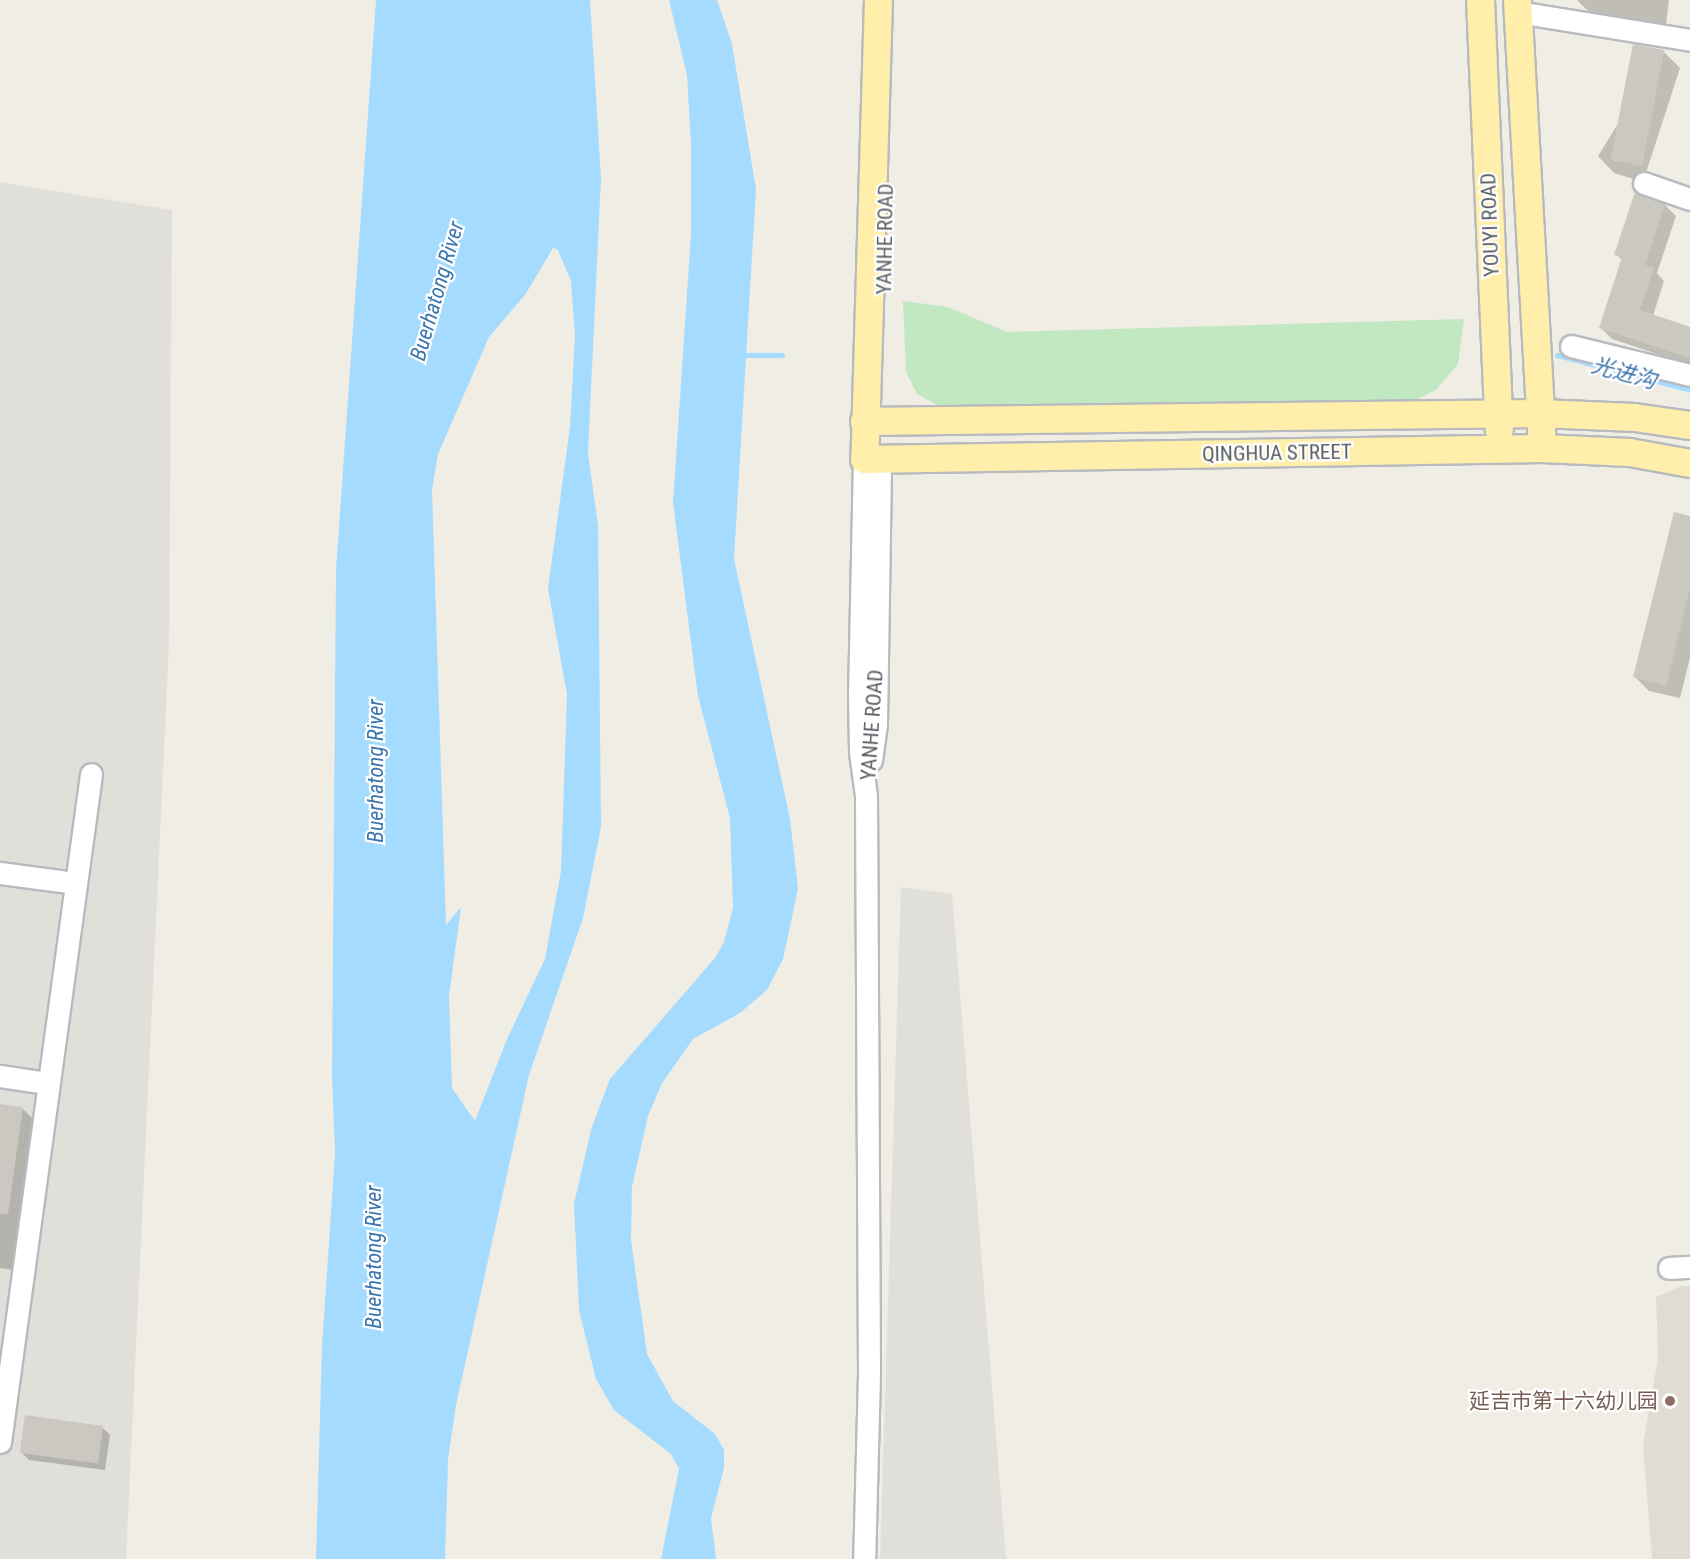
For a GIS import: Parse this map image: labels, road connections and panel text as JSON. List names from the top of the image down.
{
  "streets": {
    "main road": ["YOUYI ROAD", "YANHE ROAD", "QINGHUA STREET"]
  },
  "crossings": [
    ["YOUYI ROAD", "QINGHUA STREET"],
    ["YANHE ROAD", "QINGHUA STREET"]
  ],
  "water": ["Buerhatong River", "光进沟"],
  "places": ["延吉市第十六幼儿园"]
}
